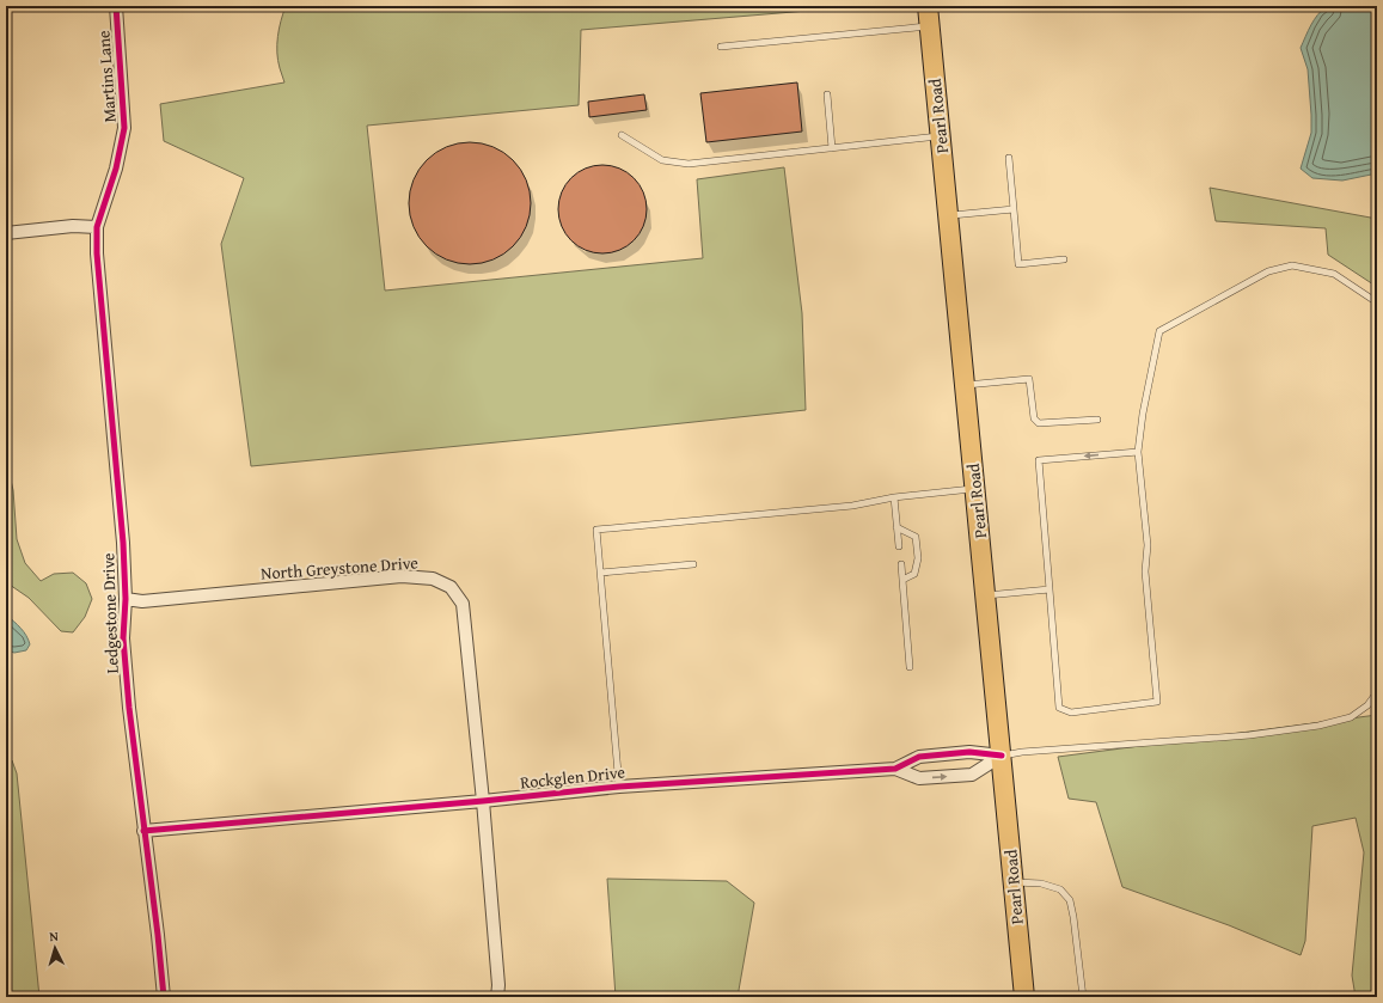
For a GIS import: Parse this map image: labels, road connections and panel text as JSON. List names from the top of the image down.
{
  "streets": {
    "main road": ["Pearl Road"],
    "street": [
      "Martins Lane",
      "North Greystone Drive",
      "Ledgestone Drive",
      "Rockglen Drive"
    ]
  },
  "crossings": [
    ["Martins Lane", "Ledgestone Drive"],
    ["Pearl Road", "Rockglen Drive"],
    ["North Greystone Drive", "Ledgestone Drive"],
    ["North Greystone Drive", "Rockglen Drive"],
    ["Ledgestone Drive", "Rockglen Drive"]
  ],
  "north": "top"
}
